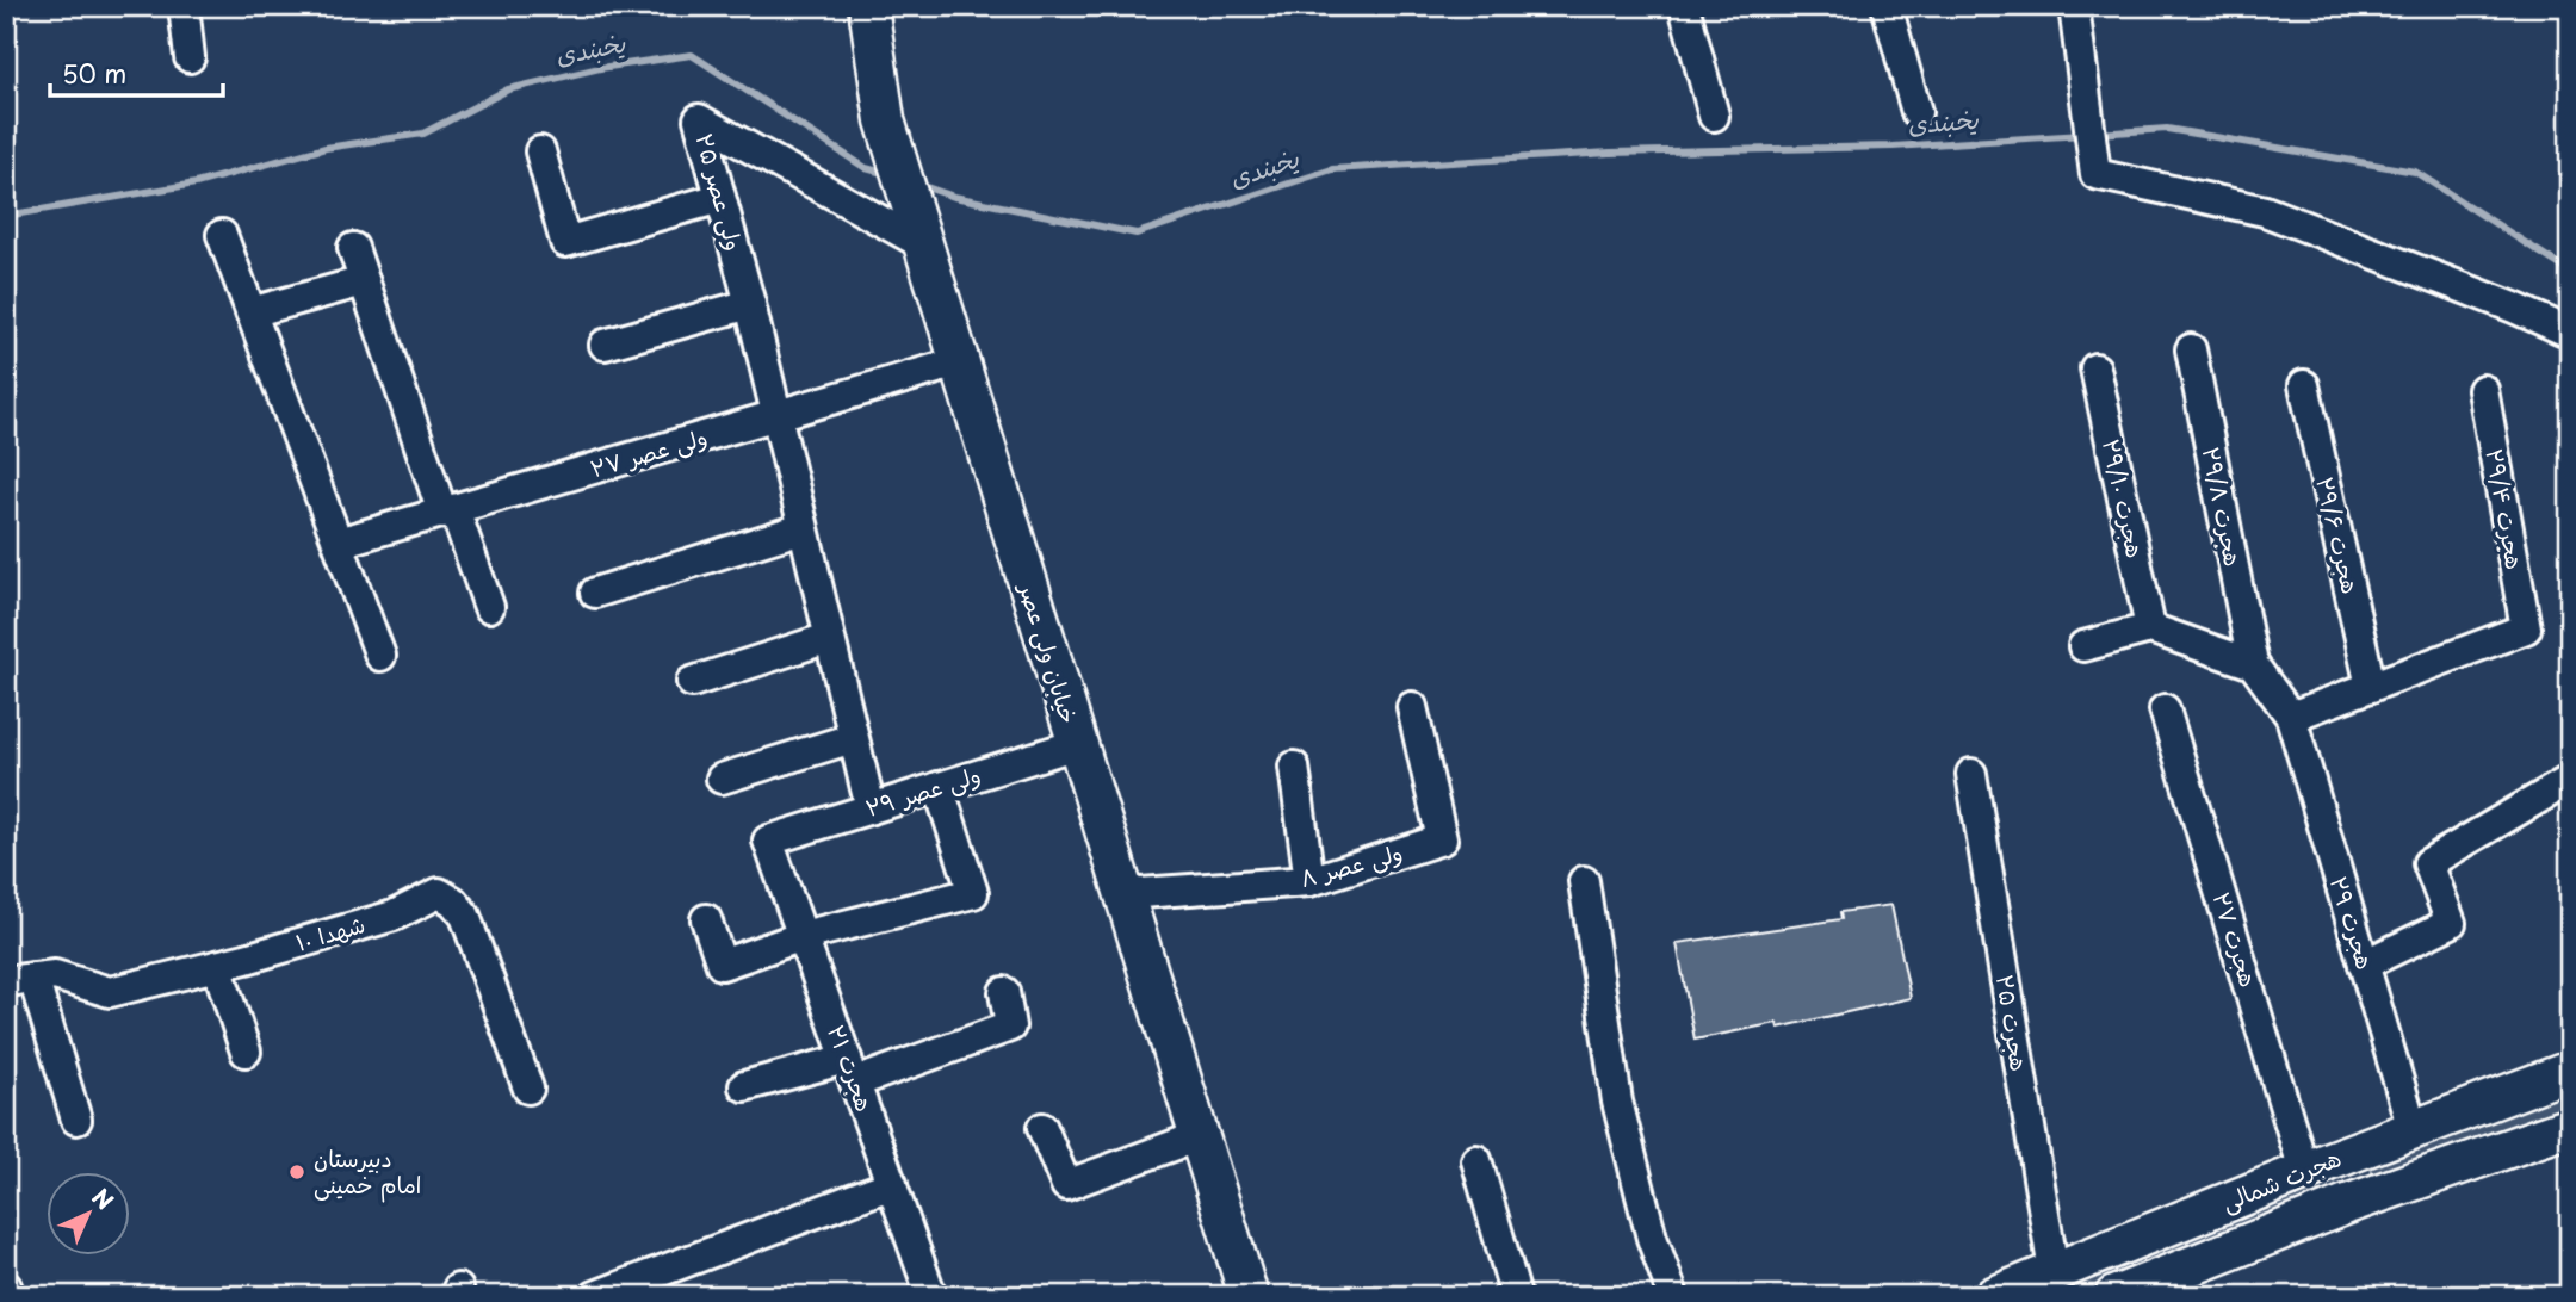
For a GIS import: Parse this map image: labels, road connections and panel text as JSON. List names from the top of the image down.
{
  "streets": {
    "main road": ["خیابان ولی عصر", "هجرت شمالی"],
    "street": [
      "ولی عصر ۲۵",
      "ولی عصر ۲۷",
      "هجرت ۲۹/۱۰",
      "هجرت ۲۹/۸",
      "هجرت ۲۹/۴",
      "هجرت ۲۹/۶",
      "ولی عصر ۲۹",
      "ولی عصر ۸",
      "هجرت ۲۹",
      "شهدا ۱۰",
      "هجرت ۲۷",
      "هجرت ۲۵",
      "هجرت ۲۱"
    ]
  },
  "crossings": [
    ["ولی عصر ۲۵", "ولی عصر ۲۷"],
    ["ولی عصر ۲۵", "خیابان ولی عصر"],
    ["ولی عصر ۲۵", "ولی عصر ۲۹"],
    ["ولی عصر ۲۷", "خیابان ولی عصر"],
    ["هجرت ۲۹/۸", "هجرت ۲۹"],
    ["هجرت ۲۹/۴", "هجرت ۲۹/۶"],
    ["خیابان ولی عصر", "ولی عصر ۲۹"],
    ["خیابان ولی عصر", "ولی عصر ۸"],
    ["ولی عصر ۲۹", "هجرت ۲۱"],
    ["هجرت ۲۹", "هجرت شمالی"],
    ["هجرت ۲۷", "هجرت شمالی"],
    ["هجرت ۲۵", "هجرت شمالی"]
  ],
  "water": ["یخبندی"],
  "places": ["دبیرستان امام خمینی"],
  "scale_bar": "50 m",
  "north": "top right"
}
